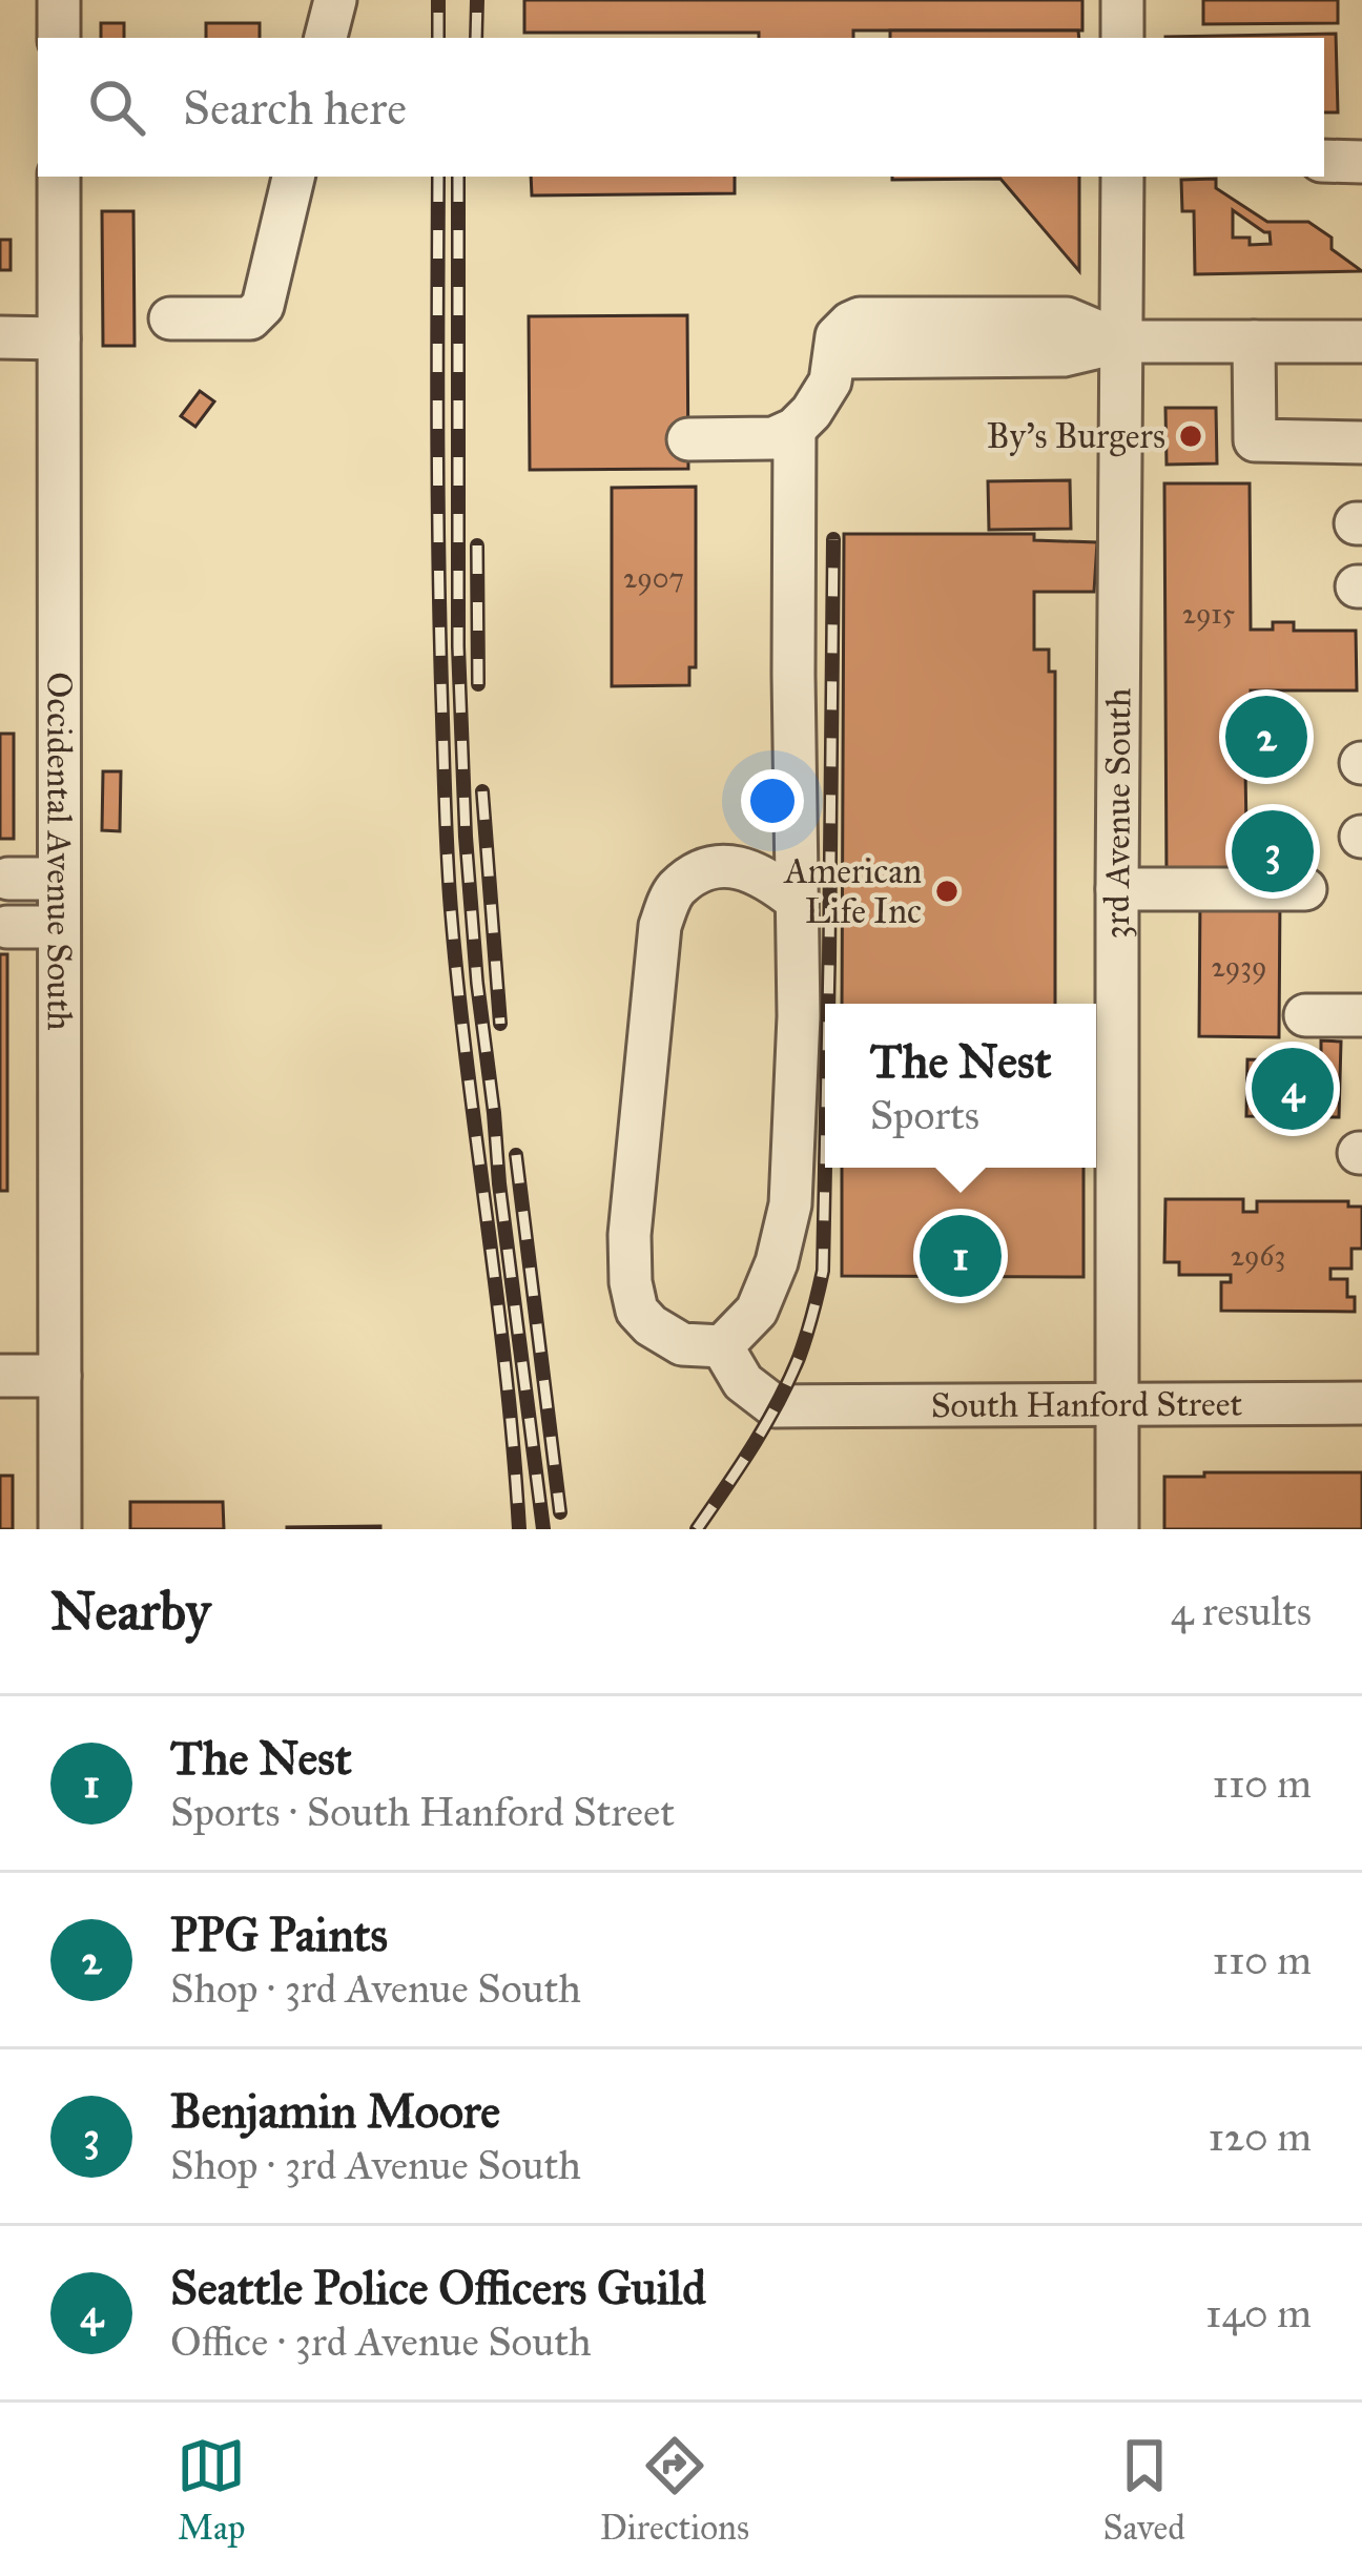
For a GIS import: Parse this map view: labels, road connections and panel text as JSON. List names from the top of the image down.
{
  "streets": {
    "street": ["3rd Avenue South", "Occidental Avenue South", "South Hanford Street"]
  },
  "crossings": [
    ["3rd Avenue South", "South Hanford Street"]
  ],
  "places": ["By's Burgers", "American Life Inc"],
  "house_numbers": [
    "2907",
    "2915",
    "2939",
    "2963"
  ],
  "page": {
    "search": "Search here",
    "pins": [
      "2",
      "3",
      "4",
      "1"
    ],
    "popup": ["The Nest", "Sports"],
    "heading": ["Nearby", "4 results"],
    "list": [
      {
        "mark": "1",
        "name": "The Nest",
        "note": "Sports · South Hanford Street",
        "value": "110 m"
      },
      {
        "mark": "2",
        "name": "PPG Paints",
        "note": "Shop · 3rd Avenue South",
        "value": "110 m"
      },
      {
        "mark": "3",
        "name": "Benjamin Moore",
        "note": "Shop · 3rd Avenue South",
        "value": "120 m"
      },
      {
        "mark": "4",
        "name": "Seattle Police Officers Guild",
        "note": "Office · 3rd Avenue South",
        "value": "140 m"
      }
    ],
    "nav": ["Map", "Directions", "Saved"]
  }
}
